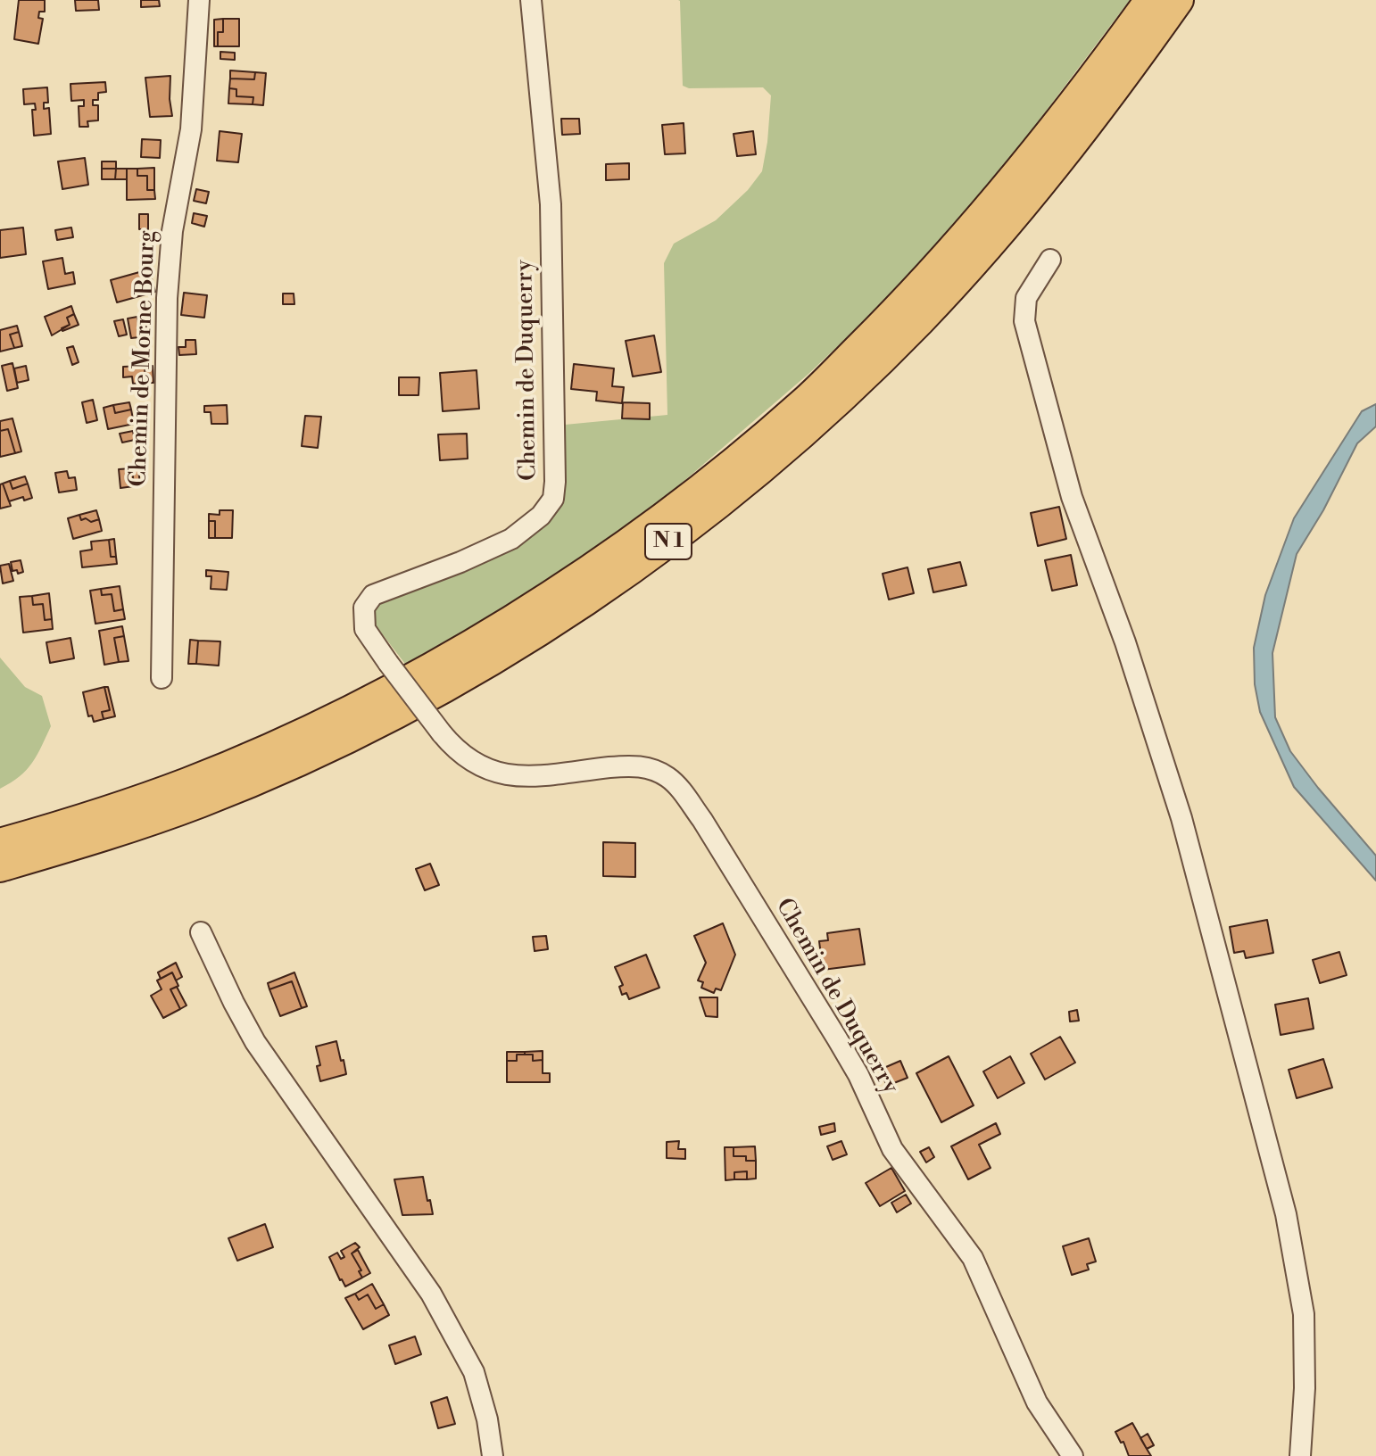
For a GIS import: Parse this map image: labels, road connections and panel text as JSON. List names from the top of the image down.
{
  "streets": {
    "highway": ["N 1"],
    "street": ["Chemin de Morne Bourg", "Chemin de Duquerry"]
  }
}
